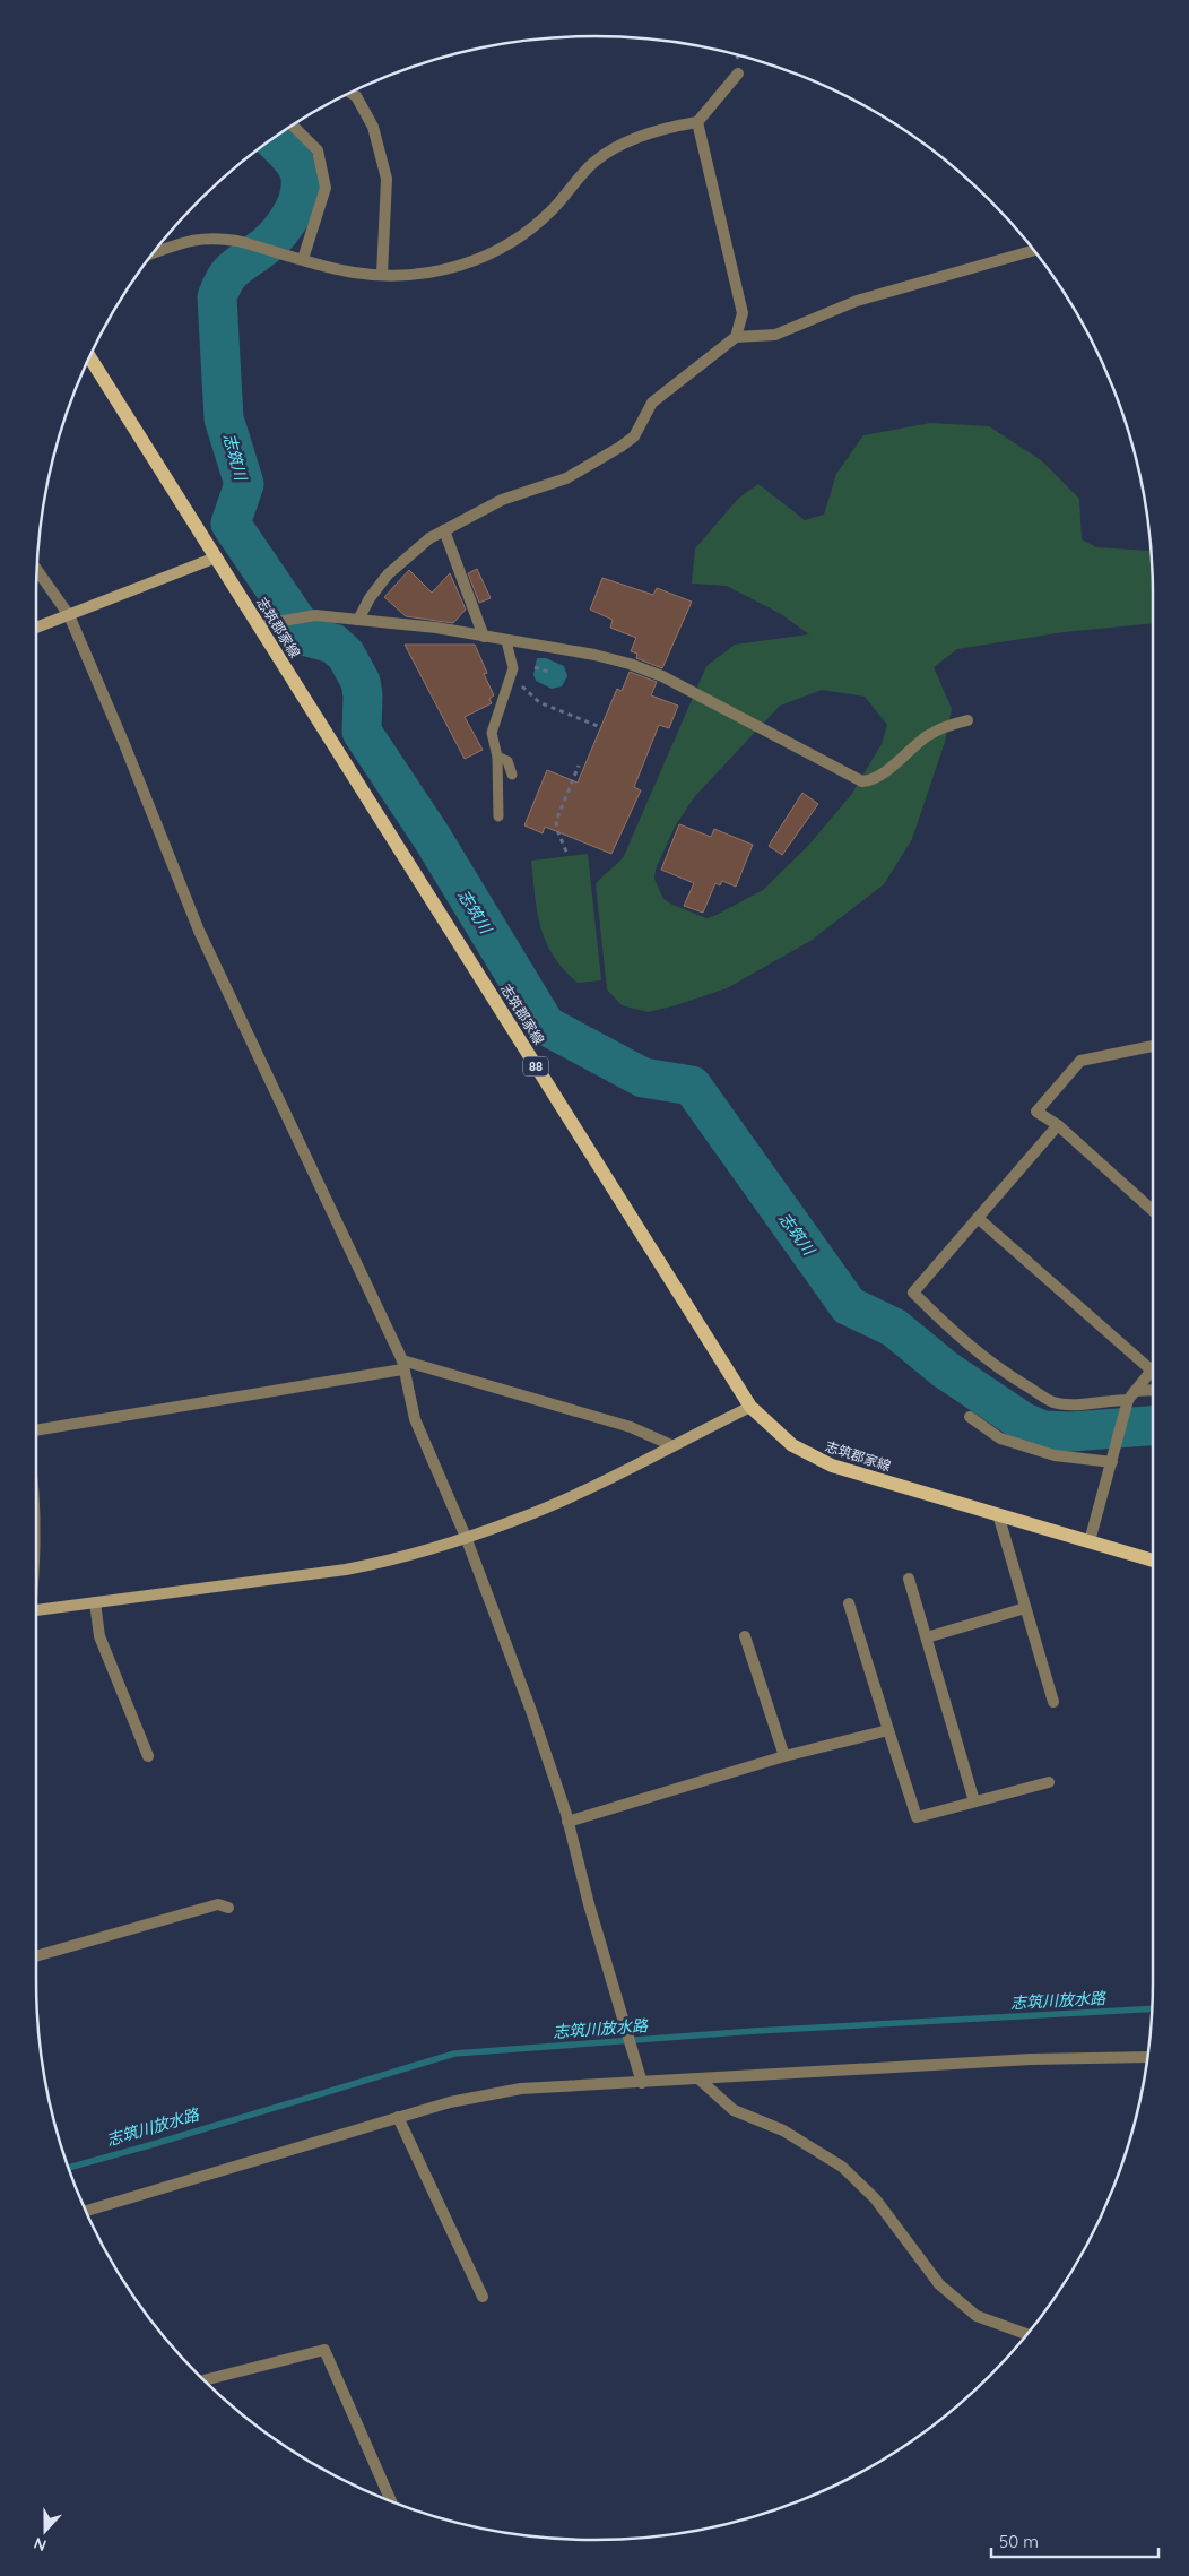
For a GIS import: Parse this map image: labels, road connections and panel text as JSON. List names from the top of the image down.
{
  "streets": {
    "main road": ["志筑郡家線", "88"]
  },
  "water": ["志筑川", "志筑川放水路"],
  "scale_bar": "50 m",
  "north": "bottom"
}
